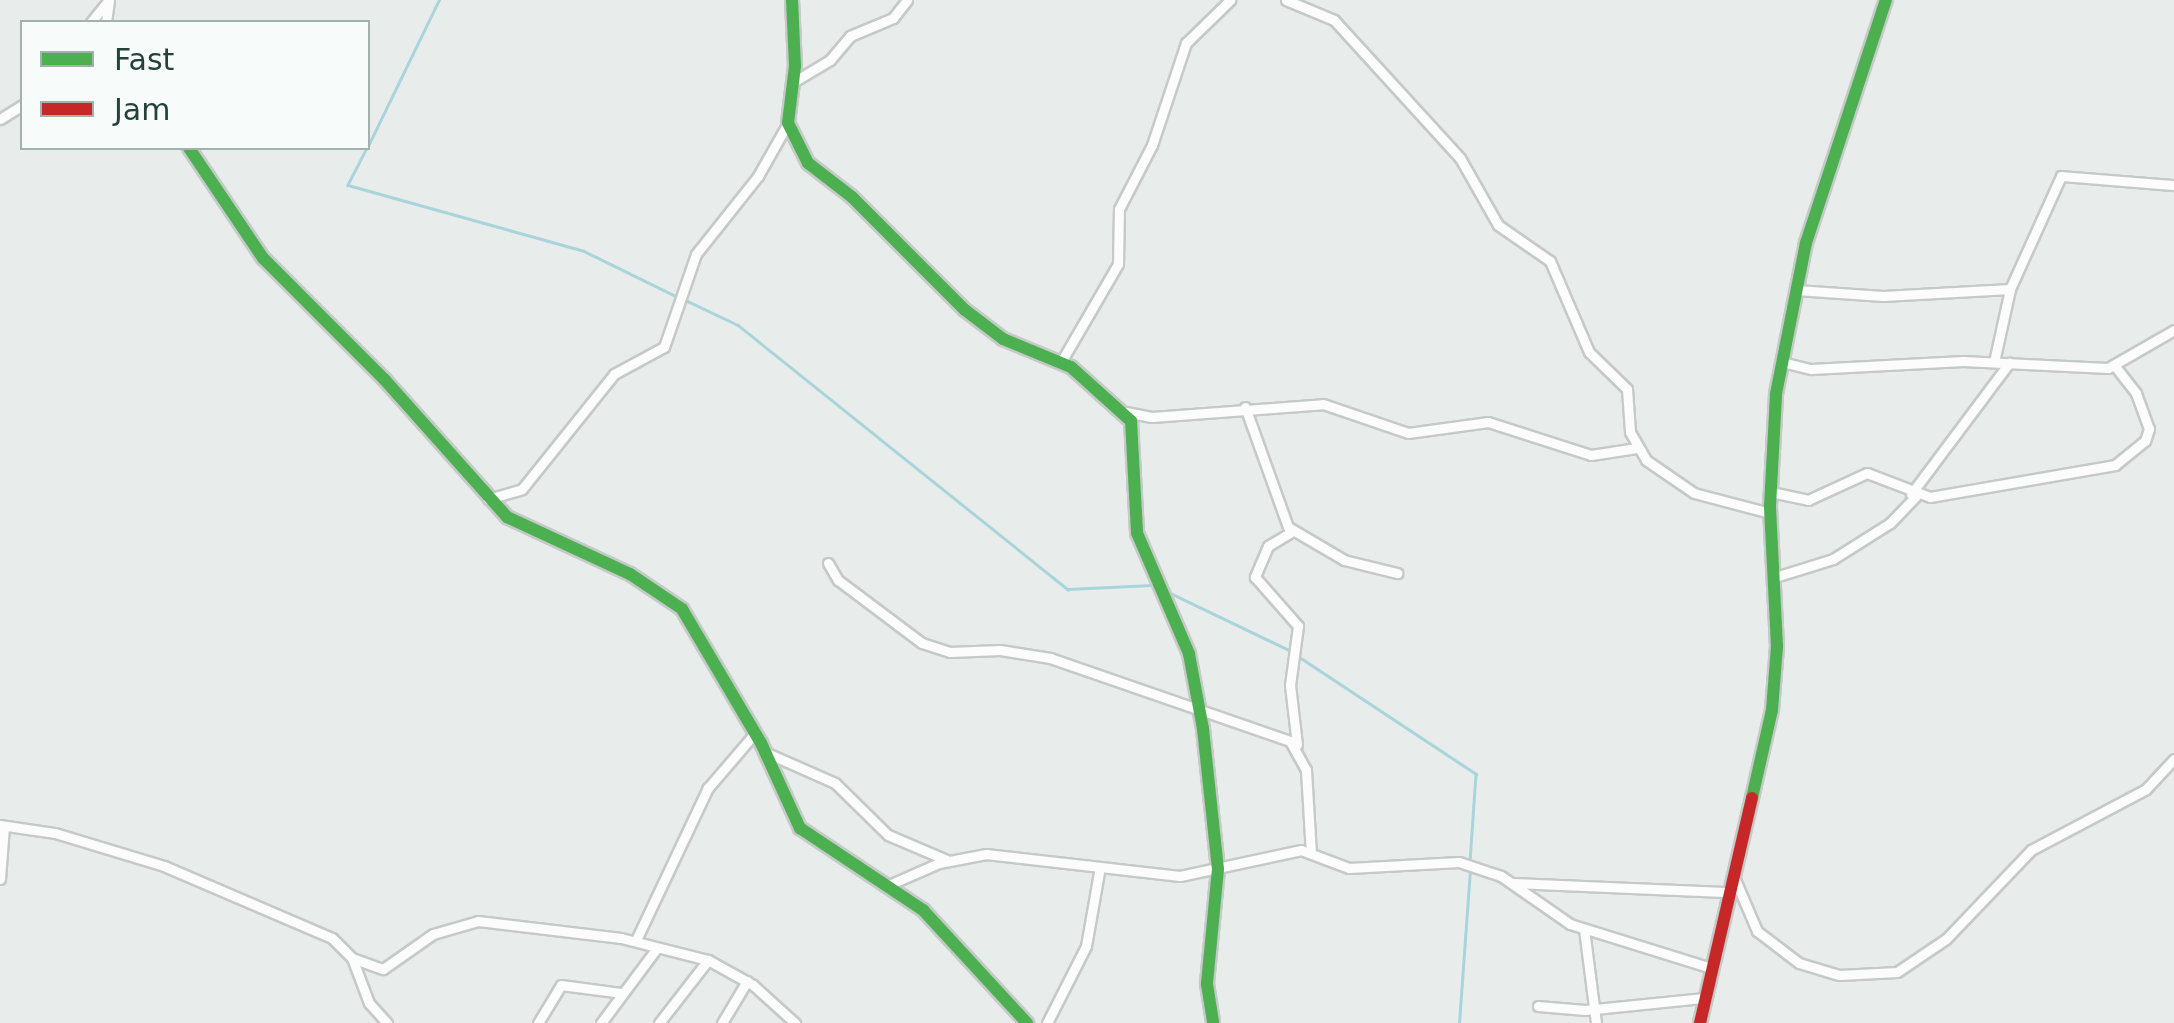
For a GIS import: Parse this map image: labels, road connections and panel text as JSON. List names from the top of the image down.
{
  "legend": ["Fast", "Jam"]
}
